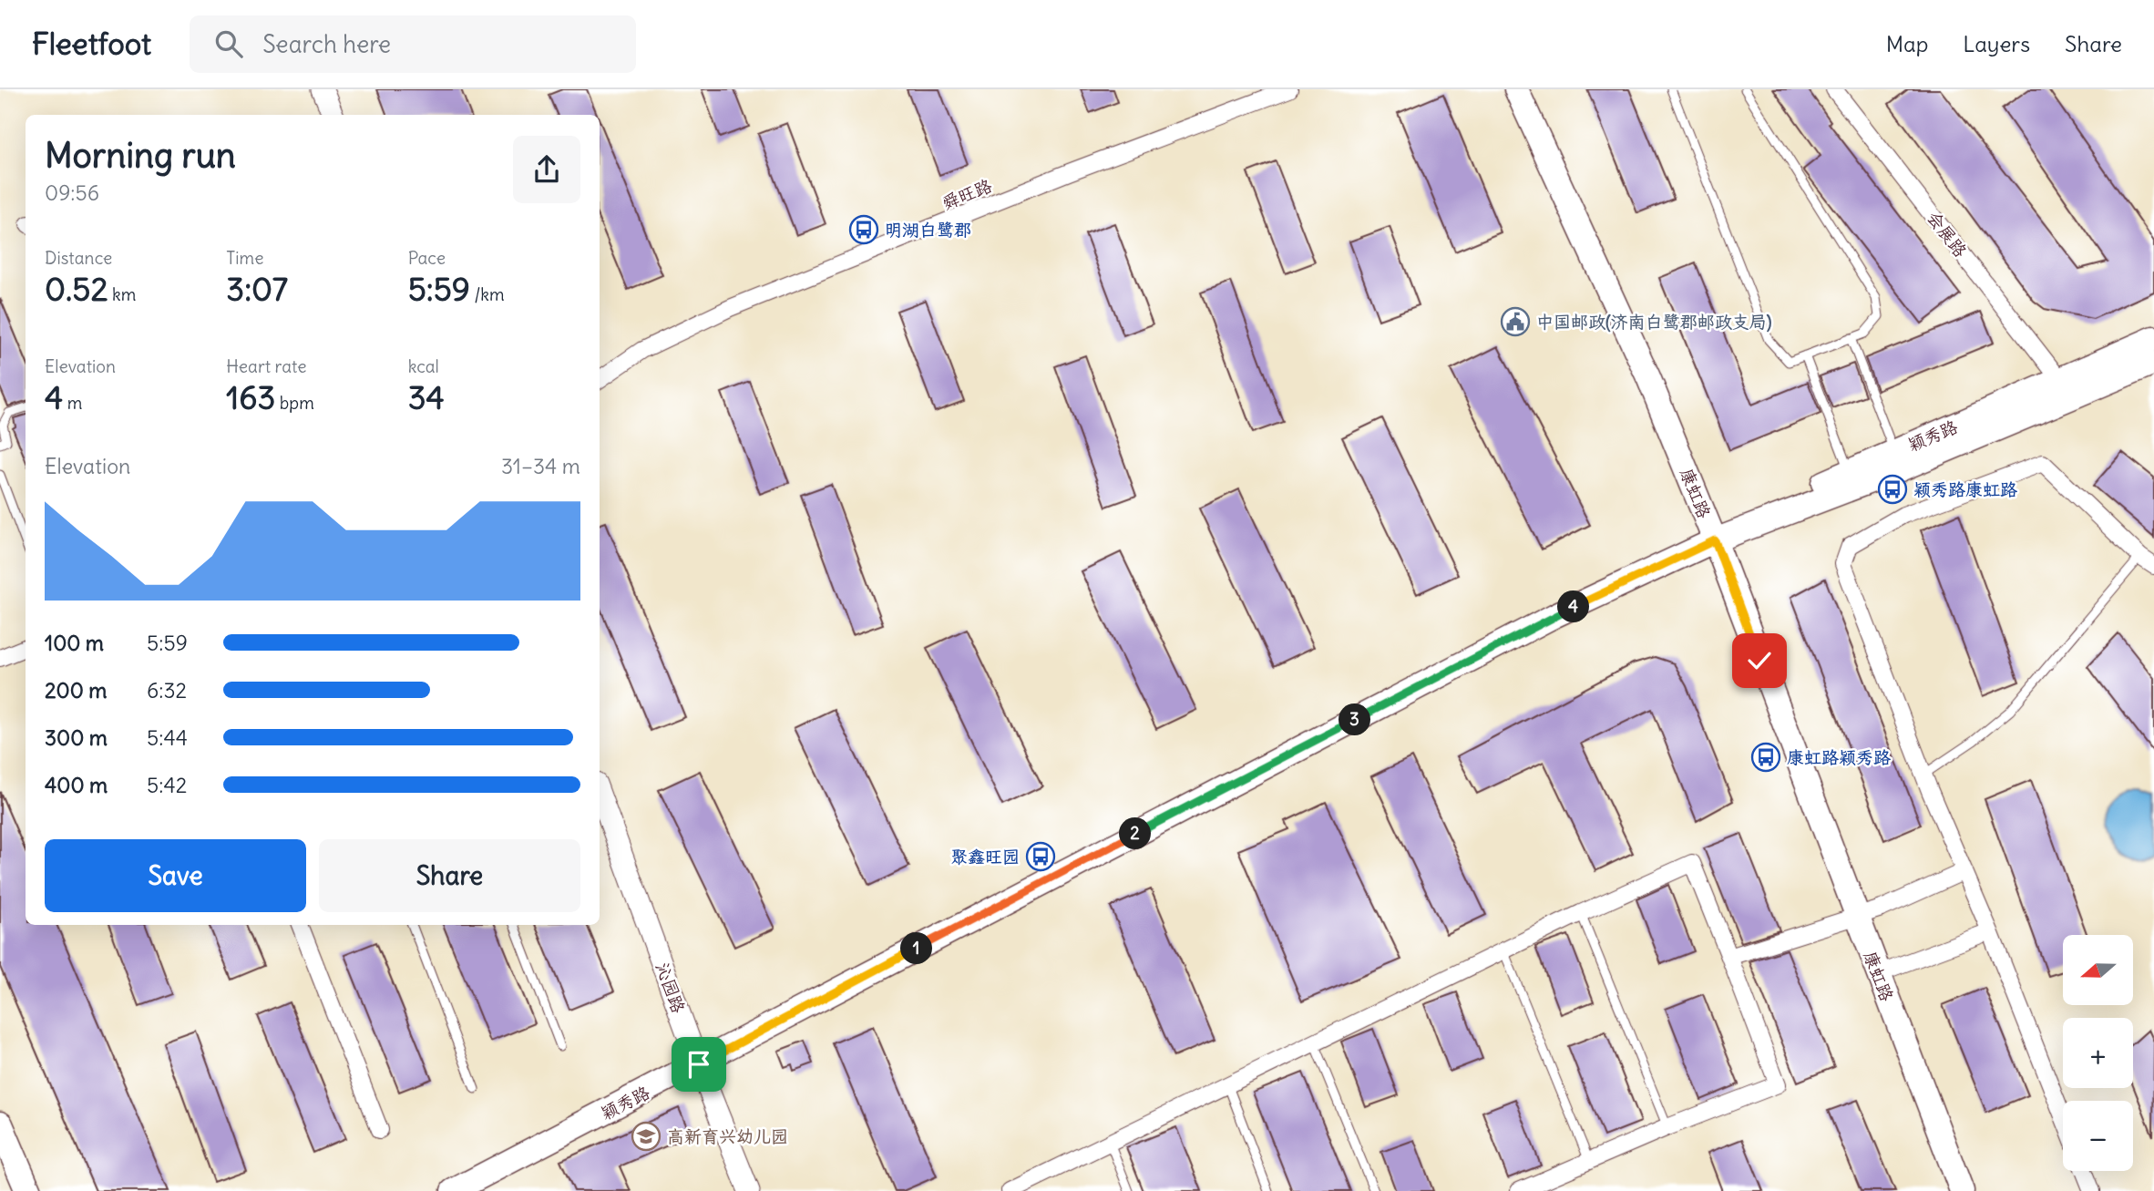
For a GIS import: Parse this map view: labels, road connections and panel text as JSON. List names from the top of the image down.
{
  "streets": {
    "main road": ["颖秀路", "康虹路"],
    "street": ["舜旺路", "会展路", "沁园路"]
  },
  "crossings": [
    ["会展路", "颖秀路"],
    ["颖秀路", "康虹路"],
    ["颖秀路", "沁园路"]
  ],
  "places": {
    "bus stop": [
      "明湖白鹭郡",
      "颖秀路康虹路",
      "康虹路颖秀路",
      "聚鑫旺园"
    ],
    "public building": ["中国邮政(济南白鹭郡邮政支局)"],
    "school or university": ["高新育兴幼儿园"]
  },
  "north": "left",
  "page": {
    "header": "Fleetfoot",
    "search": "Search here",
    "nav": ["Map", "Layers", "Share"],
    "heading": ["Morning run", "09:56"],
    "stats": [
      ["Distance", "0.52 km"],
      ["Time", "3:07"],
      ["Pace", "5:59 /km"],
      ["Elevation", "4 m"],
      ["Heart rate", "163 bpm"],
      ["kcal", "34"]
    ],
    "chart": ["Elevation", "31–34 m"],
    "pins": [
      "4",
      "3",
      "2",
      "1"
    ],
    "list": [
      {
        "name": "100 m",
        "note": "5:59"
      },
      {
        "name": "200 m",
        "note": "6:32"
      },
      {
        "name": "300 m",
        "note": "5:44"
      },
      {
        "name": "400 m",
        "note": "5:42"
      }
    ],
    "buttons": ["Save", "Share"],
    "map_buttons": ["+", "−"]
  }
}
